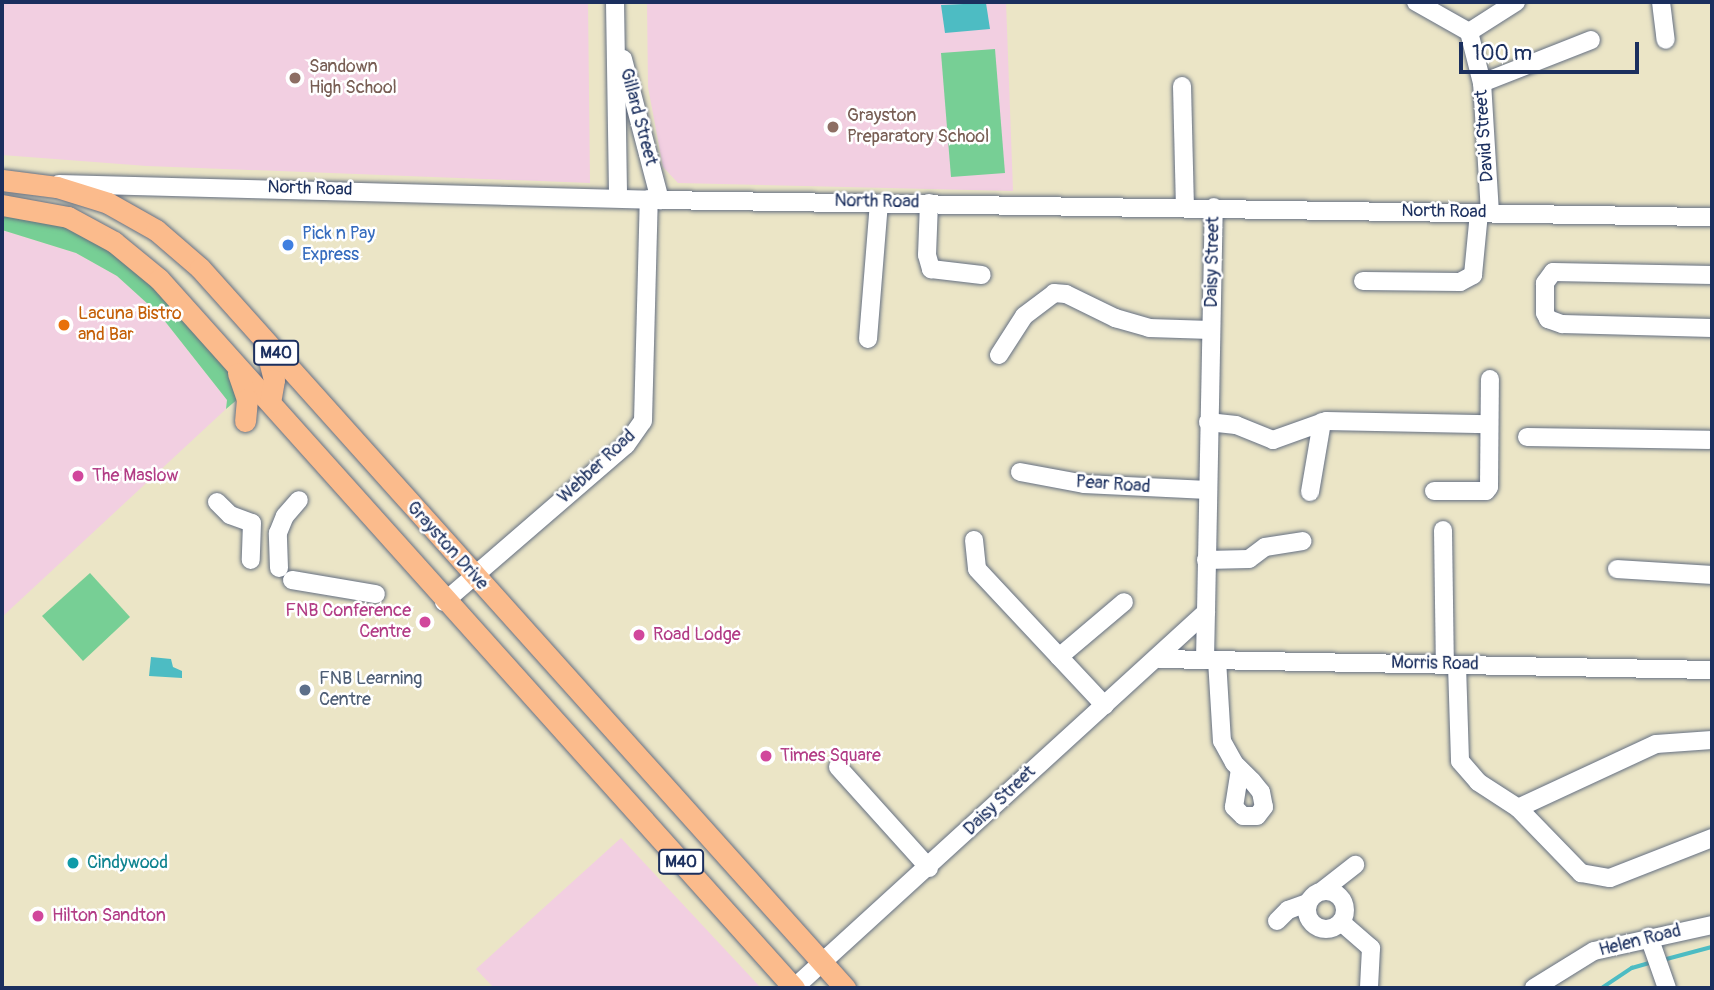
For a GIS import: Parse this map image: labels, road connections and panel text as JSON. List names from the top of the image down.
{
  "streets": {
    "main road": ["M40", "Grayston Drive"],
    "street": [
      "Gillard Street",
      "David Street",
      "North Road",
      "Daisy Street",
      "Webber Road",
      "Pear Road",
      "Morris Road",
      "Helen Road"
    ]
  },
  "crossings": [
    ["Gillard Street", "North Road"],
    ["Gillard Street", "Webber Road"],
    ["David Street", "North Road"],
    ["North Road", "Daisy Street"],
    ["North Road", "Webber Road"],
    ["North Road", "Grayston Drive"],
    ["Daisy Street", "Pear Road"],
    ["Daisy Street", "Grayston Drive"],
    ["Daisy Street", "Morris Road"],
    ["Webber Road", "Grayston Drive"]
  ],
  "places": [
    "Sandown High School",
    "Grayston Preparatory School",
    "Pick n Pay Express",
    "Lacuna Bistro and Bar",
    "The Maslow",
    "FNB Conference Centre",
    "Road Lodge",
    "FNB Learning Centre",
    "Times Square",
    "Cindywood",
    "Hilton Sandton"
  ],
  "scale_bar": "100 m"
}
